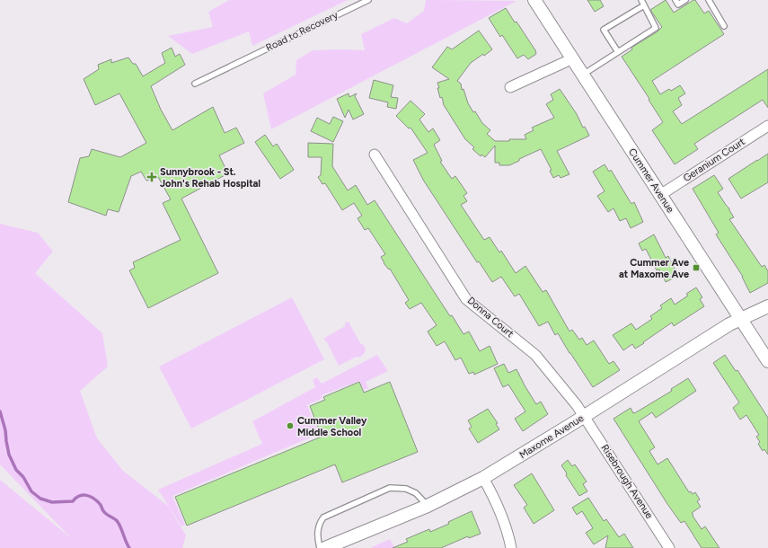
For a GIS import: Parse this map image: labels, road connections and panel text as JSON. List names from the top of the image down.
{
  "streets": {
    "street": [
      "Geranium Court",
      "Cummer Avenue",
      "Donna Court",
      "Maxome Avenue",
      "Risebrough Avenue"
    ],
    "lane": ["Road to Recovery"]
  },
  "crossings": [
    ["Geranium Court", "Cummer Avenue"],
    ["Cummer Avenue", "Maxome Avenue"],
    ["Donna Court", "Maxome Avenue"],
    ["Donna Court", "Risebrough Avenue"],
    ["Maxome Avenue", "Risebrough Avenue"]
  ],
  "places": {
    "health": ["Sunnybrook - St. John's Rehab Hospital"],
    "transit": ["Cummer Ave at Maxome Ave"],
    "other": ["Cummer Valley Middle School"]
  }
}
